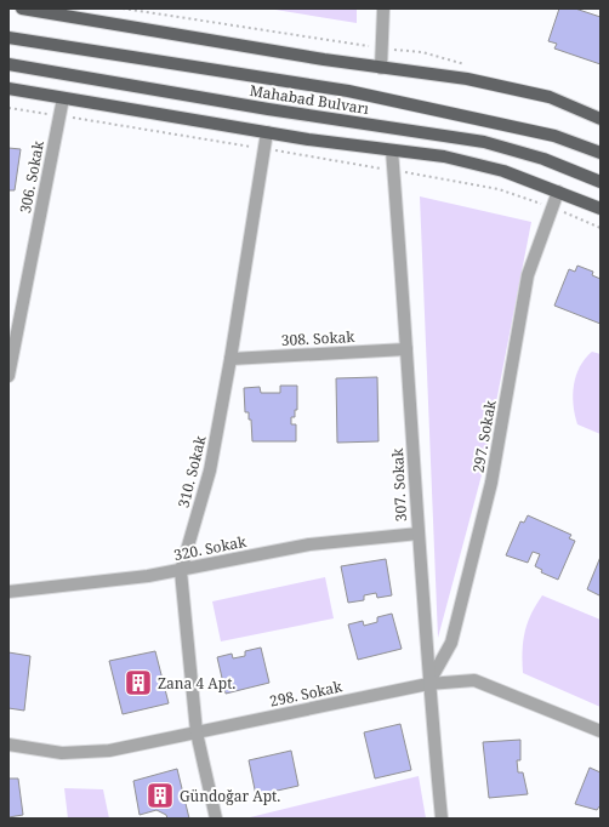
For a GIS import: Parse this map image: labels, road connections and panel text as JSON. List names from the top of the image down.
{
  "streets": {
    "main road": ["Mahabad Bulvarı"],
    "street": [
      "306. Sokak",
      "308. Sokak",
      "297. Sokak",
      "310. Sokak",
      "307. Sokak",
      "320. Sokak",
      "298. Sokak"
    ]
  },
  "crossings": [
    ["308. Sokak", "310. Sokak"],
    ["308. Sokak", "307. Sokak"],
    ["297. Sokak", "307. Sokak"],
    ["297. Sokak", "298. Sokak"],
    ["310. Sokak", "320. Sokak"],
    ["310. Sokak", "298. Sokak"],
    ["307. Sokak", "320. Sokak"],
    ["307. Sokak", "298. Sokak"]
  ],
  "places": {
    "building": ["Zana 4 Apt.", "Gündoğar Apt."]
  }
}
